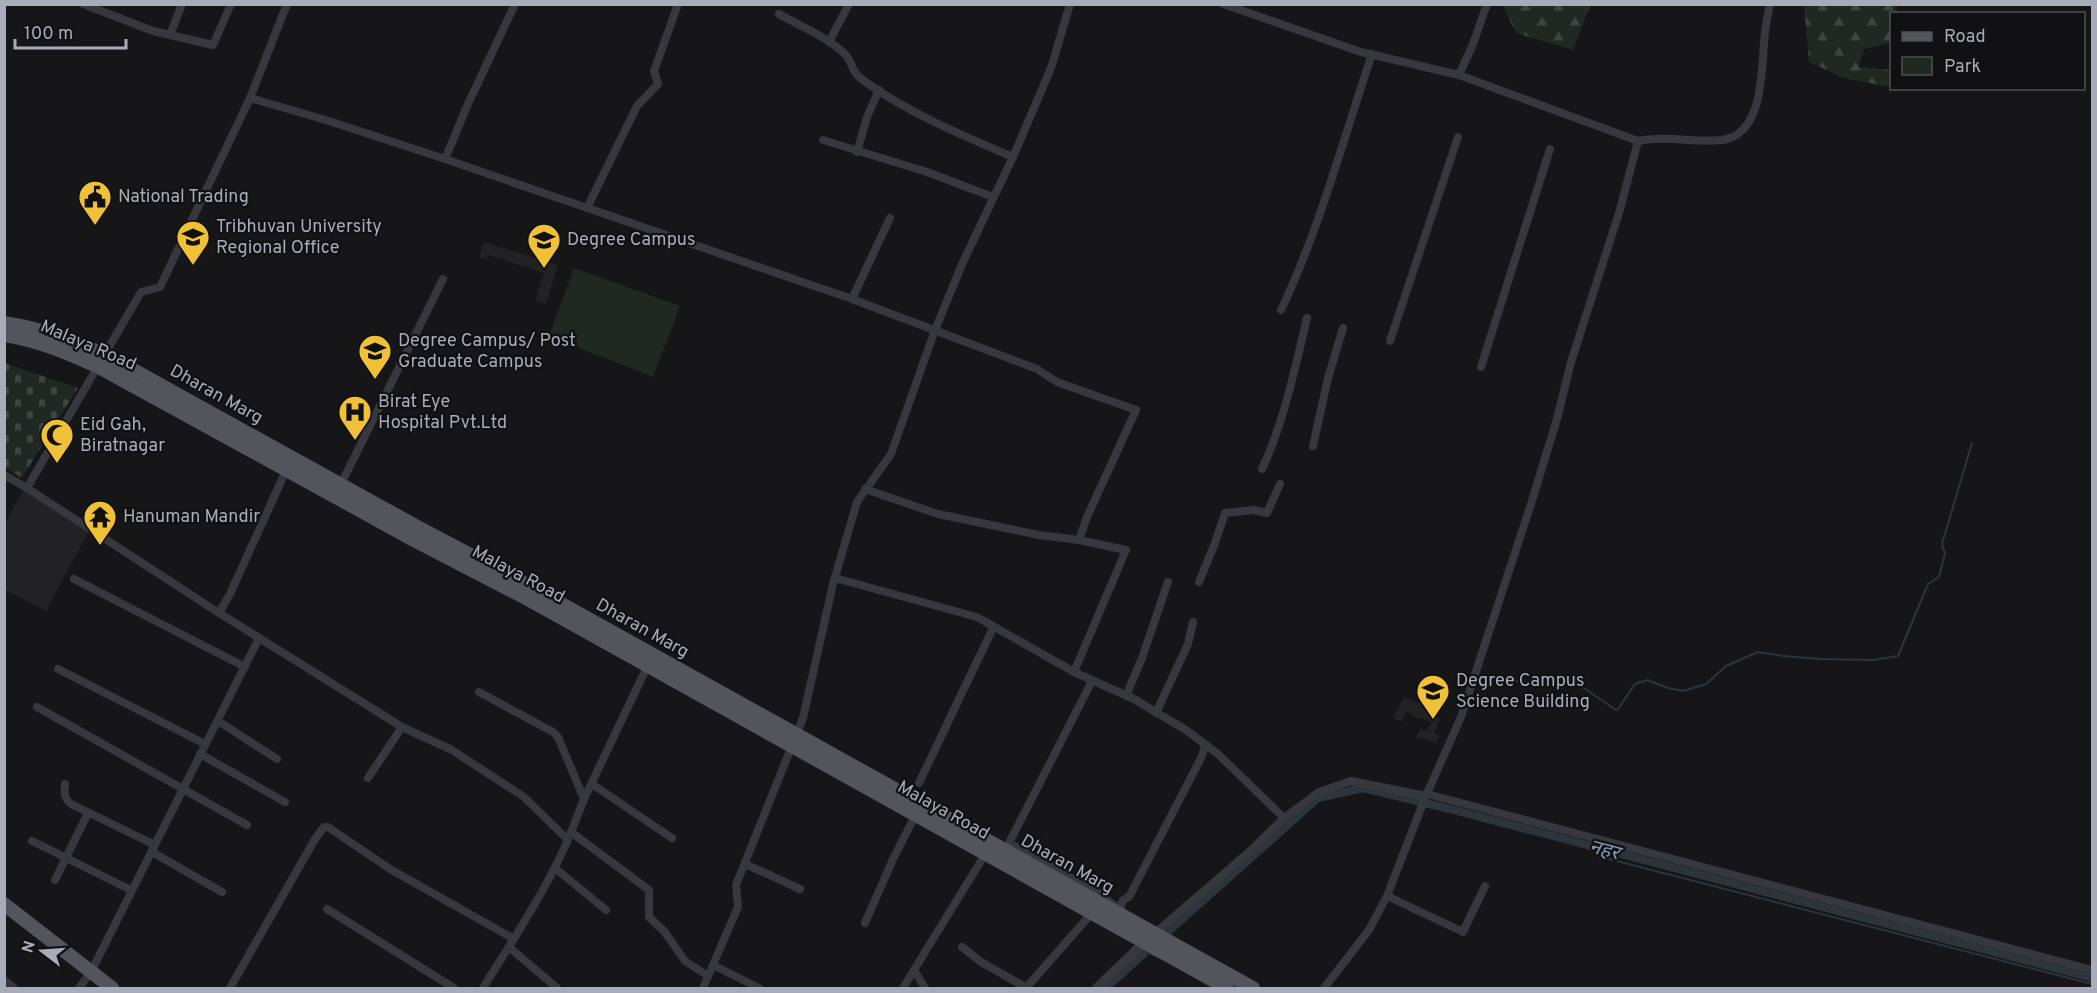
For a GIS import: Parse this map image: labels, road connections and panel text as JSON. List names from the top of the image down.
{
  "streets": {
    "main road": ["Malaya Road", "Dharan Marg"]
  },
  "crossings": [
    ["Malaya Road", "Dharan Marg"]
  ],
  "water": ["नहर"],
  "places": {
    "public building": ["National Trading"],
    "school or university": [
      "Tribhuvan University Regional Office",
      "Degree Campus",
      "Degree Campus/ Post Graduate Campus",
      "Degree Campus Science Building"
    ],
    "hospital": ["Birat Eye Hospital Pvt.Ltd"],
    "mosque": ["Eid Gah, Biratnagar"],
    "temple": ["Hanuman Mandir"]
  },
  "legend": ["Road", "Park"],
  "scale_bar": "100 m",
  "north": "left"
}
